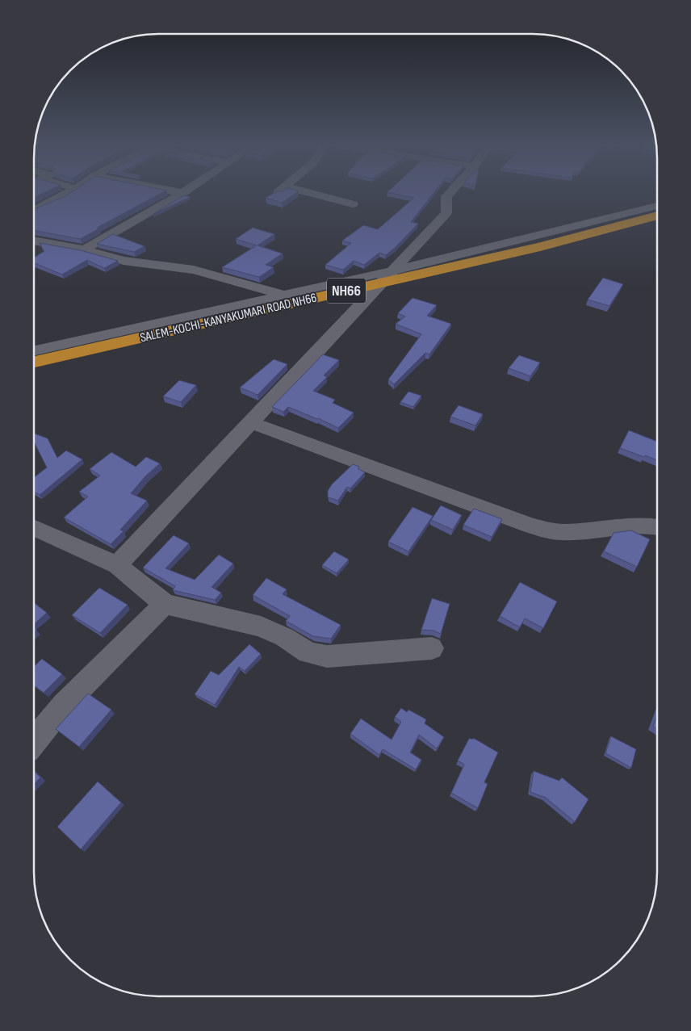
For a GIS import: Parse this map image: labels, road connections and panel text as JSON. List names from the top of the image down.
{
  "streets": {
    "highway": ["NH66", "SALEM-KOCHI-KANYAKUMARI ROAD NH66"]
  }
}
